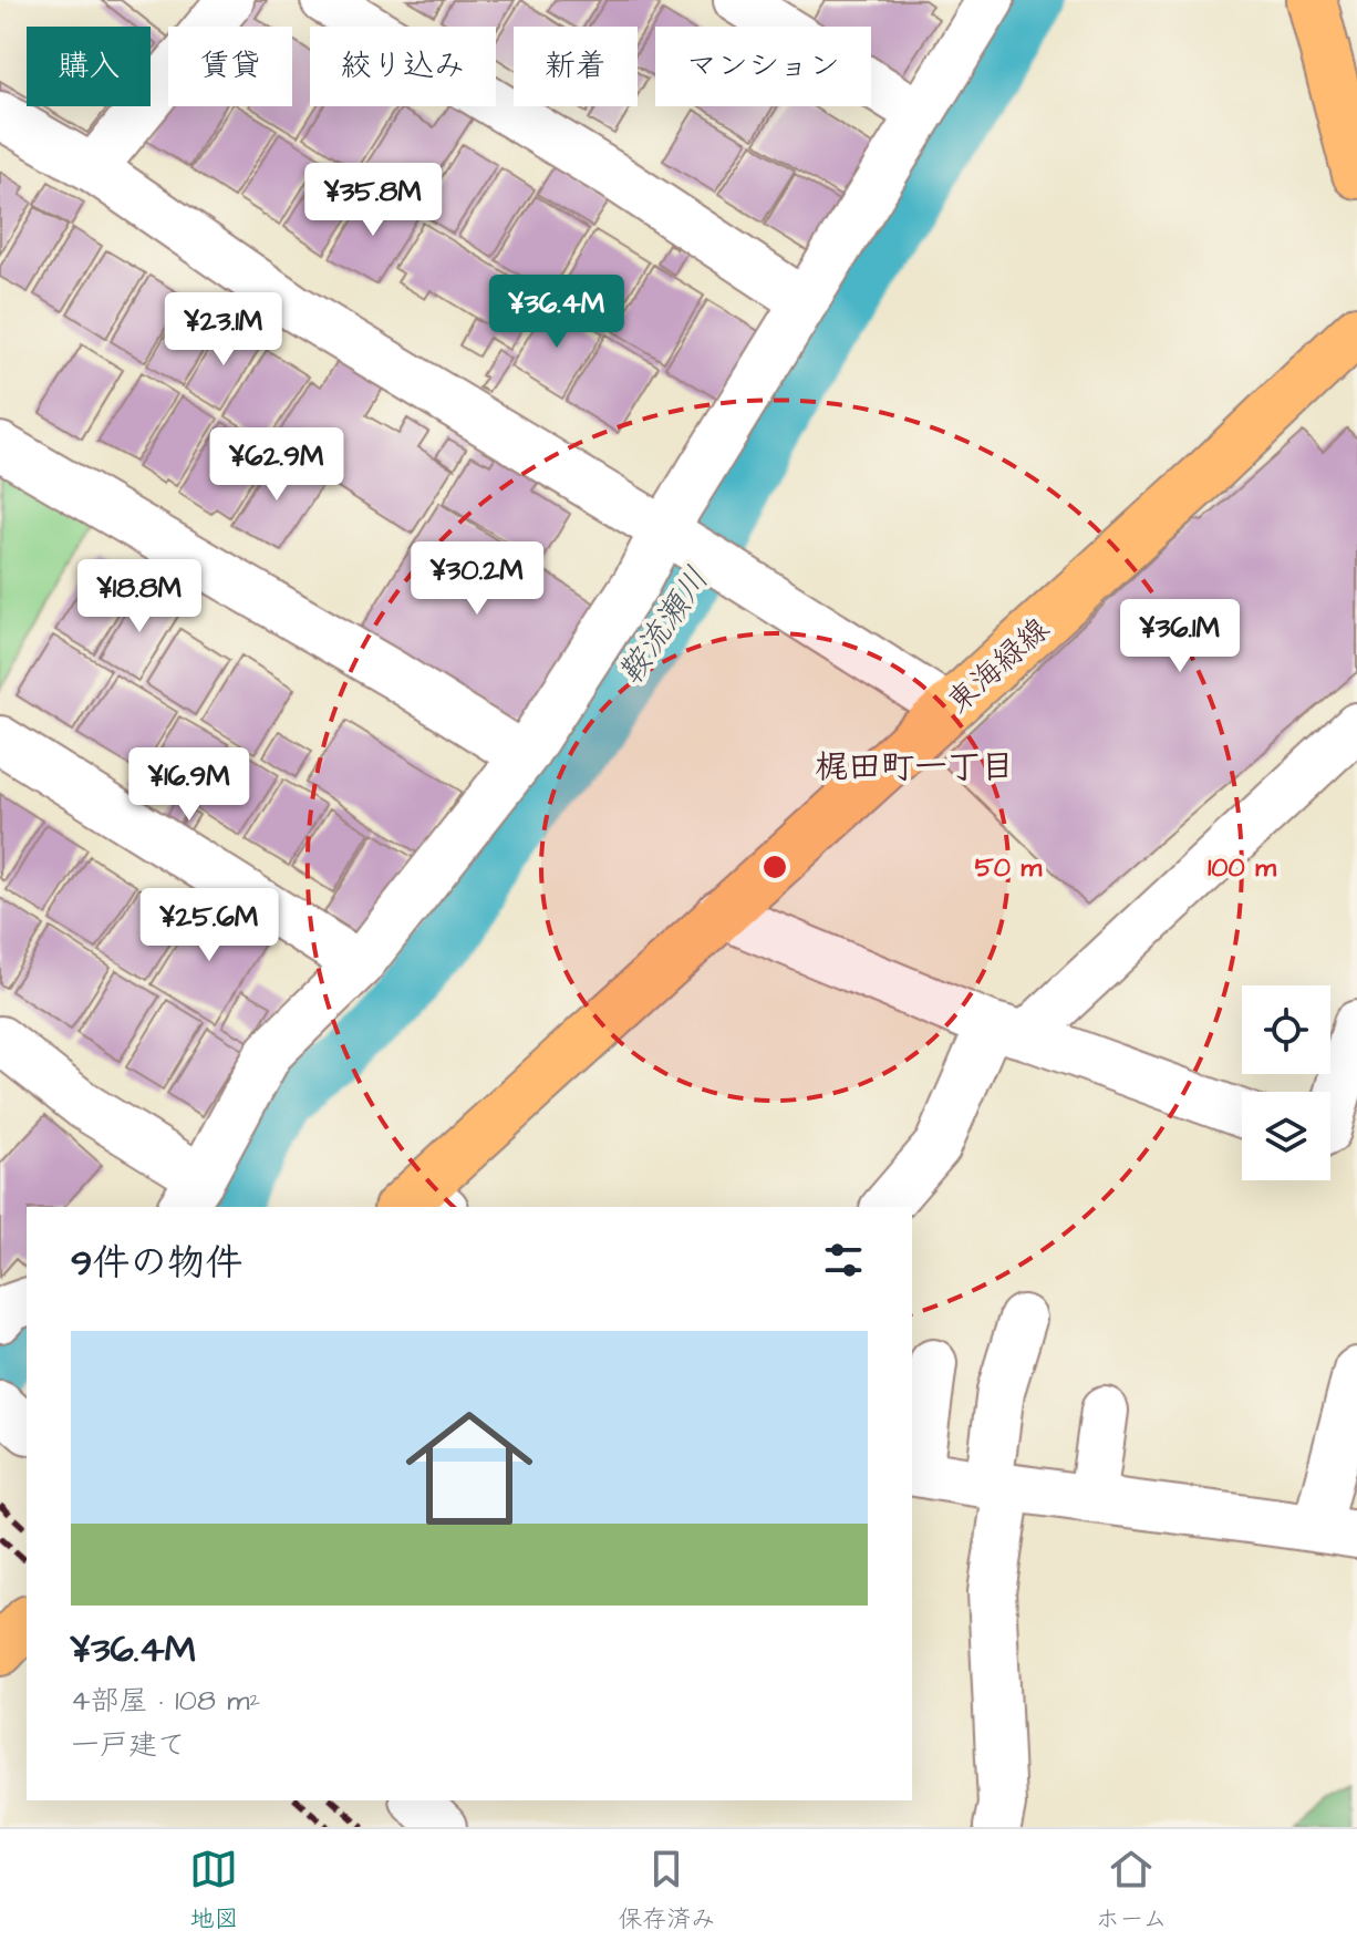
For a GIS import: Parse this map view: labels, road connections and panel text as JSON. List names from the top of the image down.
{
  "streets": {
    "main road": ["東海緑線"]
  },
  "districts": ["梶田町一丁目"],
  "water": ["鞍流瀬川"],
  "page": {
    "chip": [
      "購入",
      "賃貸",
      "絞り込み",
      "新着",
      "マンション"
    ],
    "price": [
      "¥35.8M",
      "¥36.4M",
      "¥23.1M",
      "¥62.9M",
      "¥30.2M",
      "¥18.8M",
      "¥36.1M",
      "¥16.9M",
      "¥25.6M"
    ],
    "heading": "9件の物件",
    "list": [
      {
        "name": "¥36.4M",
        "note": "4部屋 · 108 m² · 一戸建て"
      }
    ],
    "tabs": ["地図", "保存済み", "ホーム"]
  },
  "rings": ["50 m", "100 m"]
}
